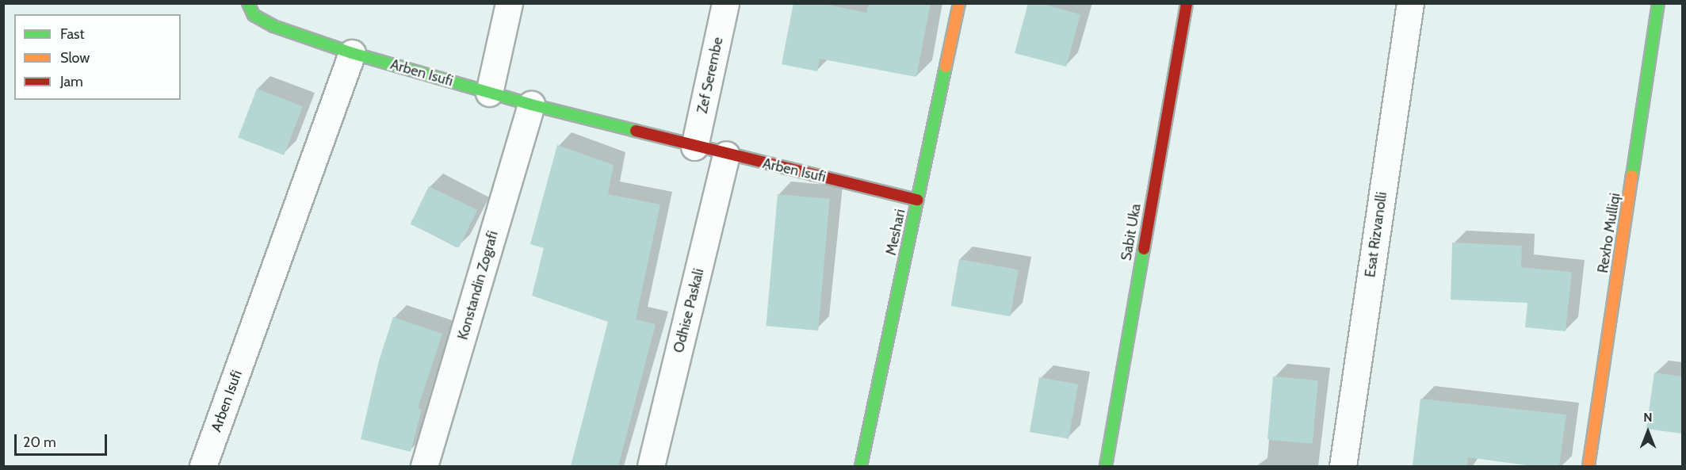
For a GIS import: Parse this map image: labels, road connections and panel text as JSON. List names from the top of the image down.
{
  "streets": {
    "street": [
      "Arben Isufi",
      "Zef Serembe",
      "Meshari",
      "Sabit Uka",
      "Rexho Mulliqi",
      "Esat Rizvanolli",
      "Konstandin Zografi",
      "Odhise Paskali"
    ]
  },
  "crossings": [
    ["Arben Isufi", "Zef Serembe"],
    ["Arben Isufi", "Meshari"],
    ["Arben Isufi", "Konstandin Zografi"],
    ["Arben Isufi", "Odhise Paskali"]
  ],
  "legend": ["Fast", "Slow", "Jam"],
  "scale_bar": "20 m",
  "north": "top"
}
